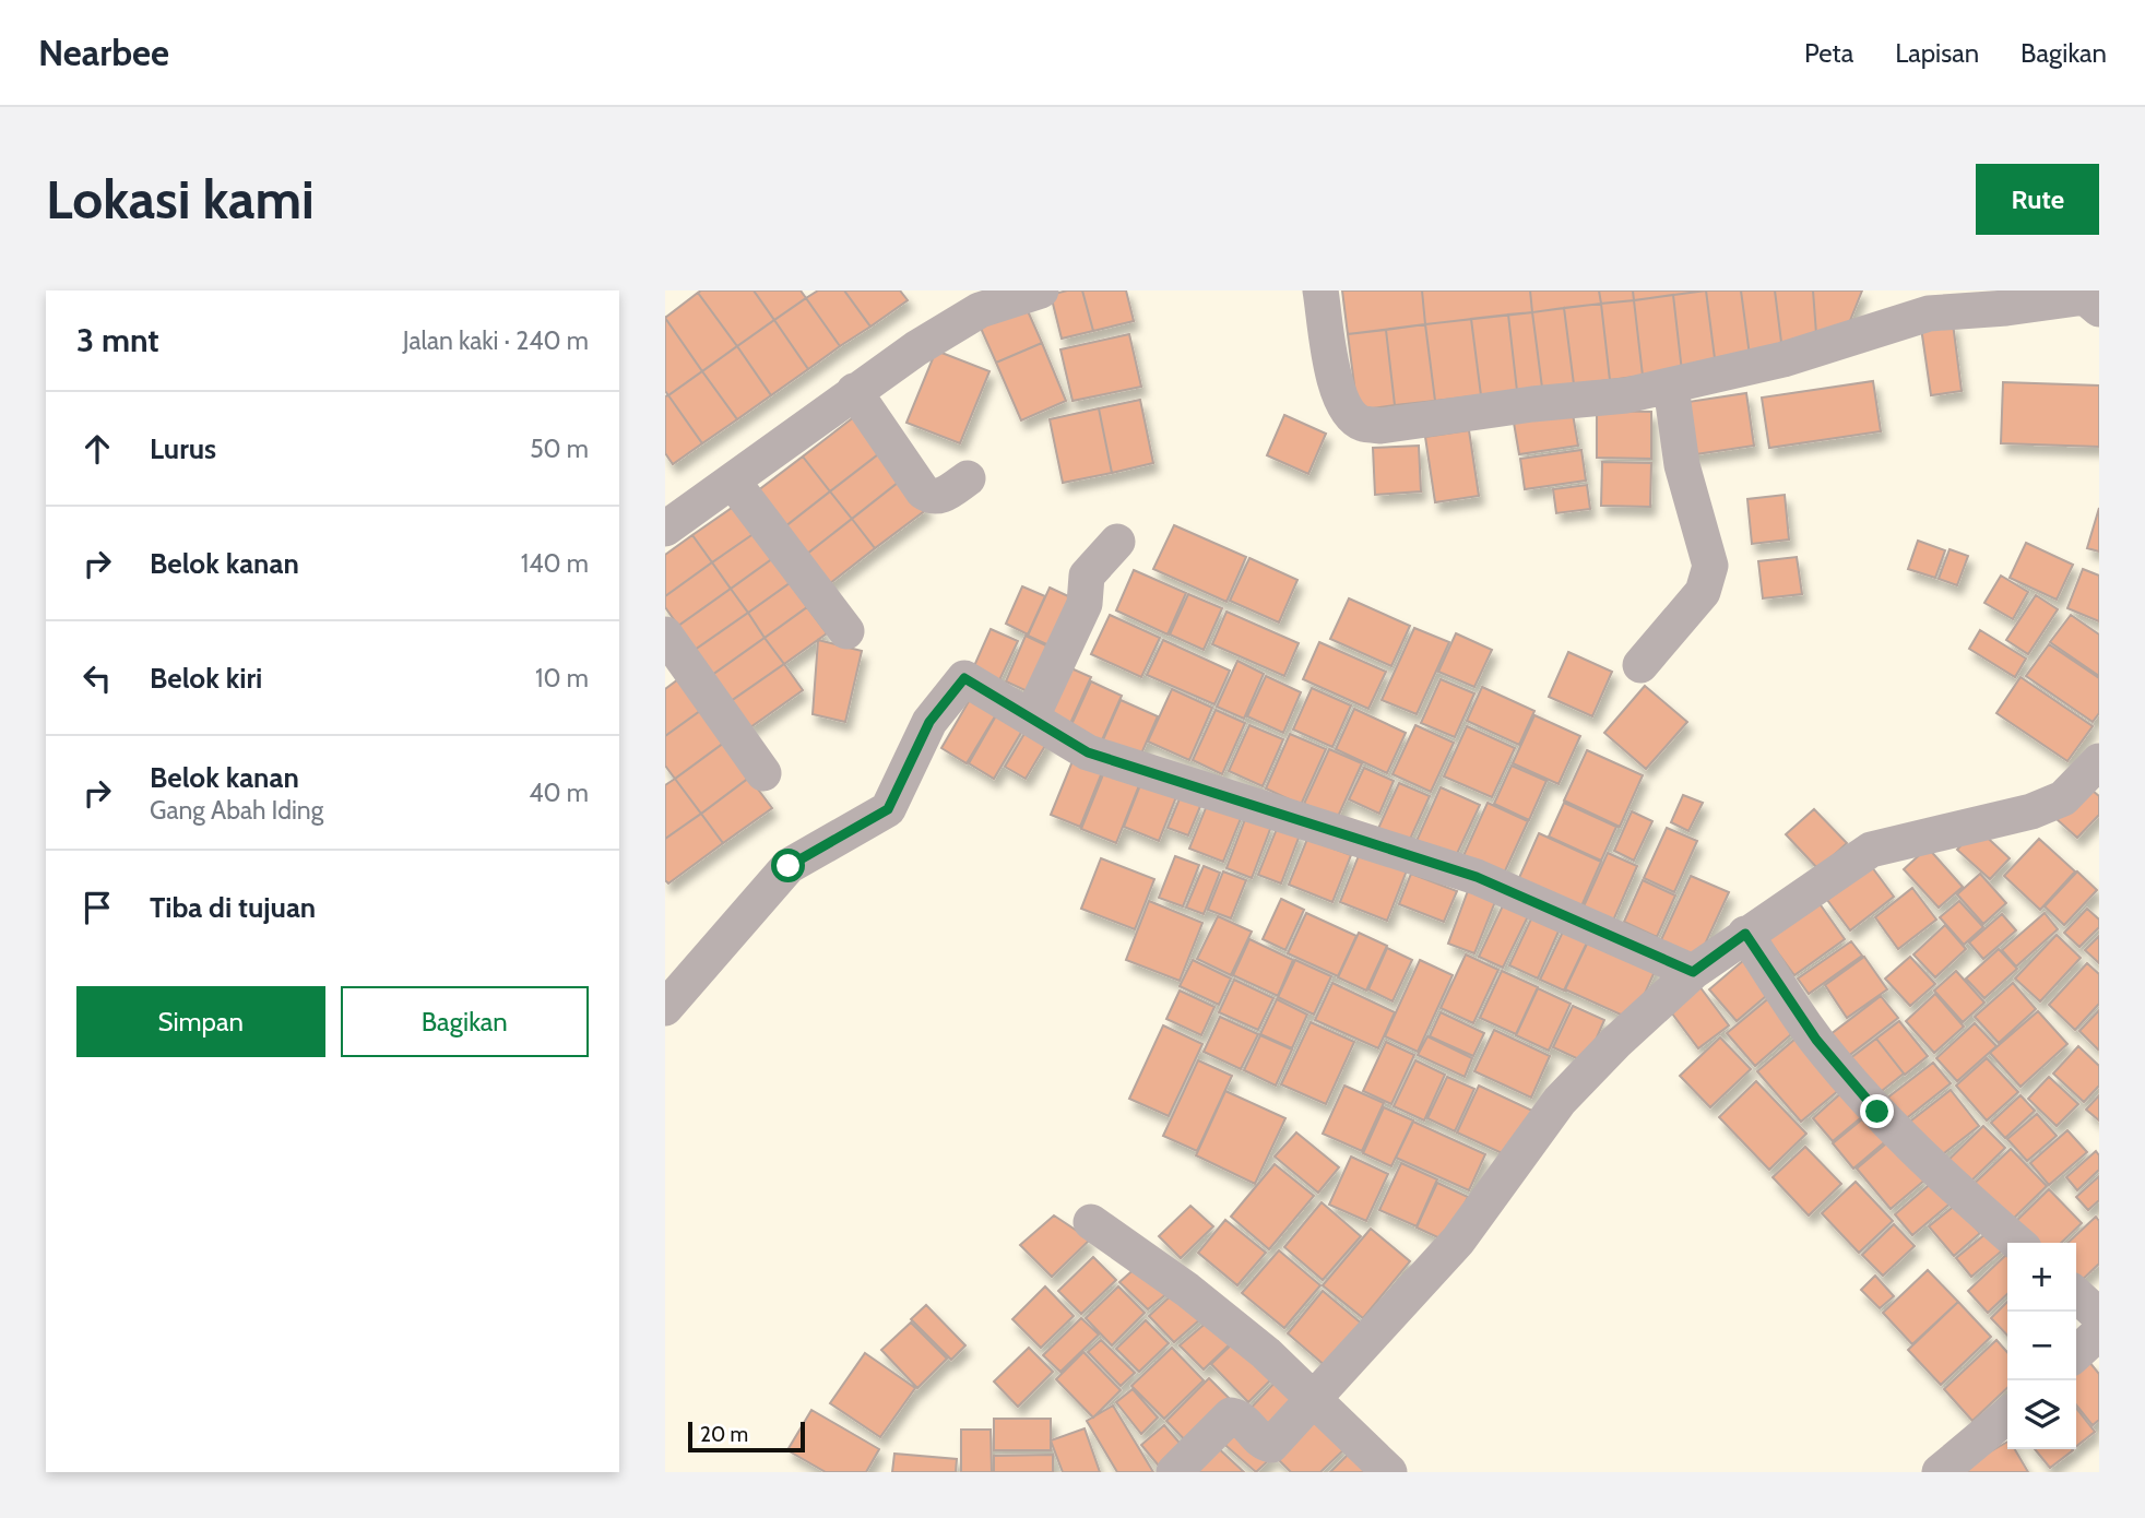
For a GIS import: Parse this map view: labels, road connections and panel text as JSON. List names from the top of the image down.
{
  "scale_bar": "20 m",
  "page": {
    "header": "Nearbee",
    "nav": ["Peta", "Lapisan", "Bagikan"],
    "buttons": [
      "Rute",
      ["Simpan", "Bagikan"]
    ],
    "title": "Lokasi kami",
    "heading": ["3 mnt", "Jalan kaki · 240 m"],
    "list": [
      ["Lurus", "50 m"],
      ["Belok kanan", "140 m"],
      ["Belok kiri", "10 m"],
      ["Belok kanan", "Gang Abah Iding", "40 m"],
      "Tiba di tujuan"
    ],
    "map_buttons": ["+", "−"],
    "scale": "20 m"
  }
}
